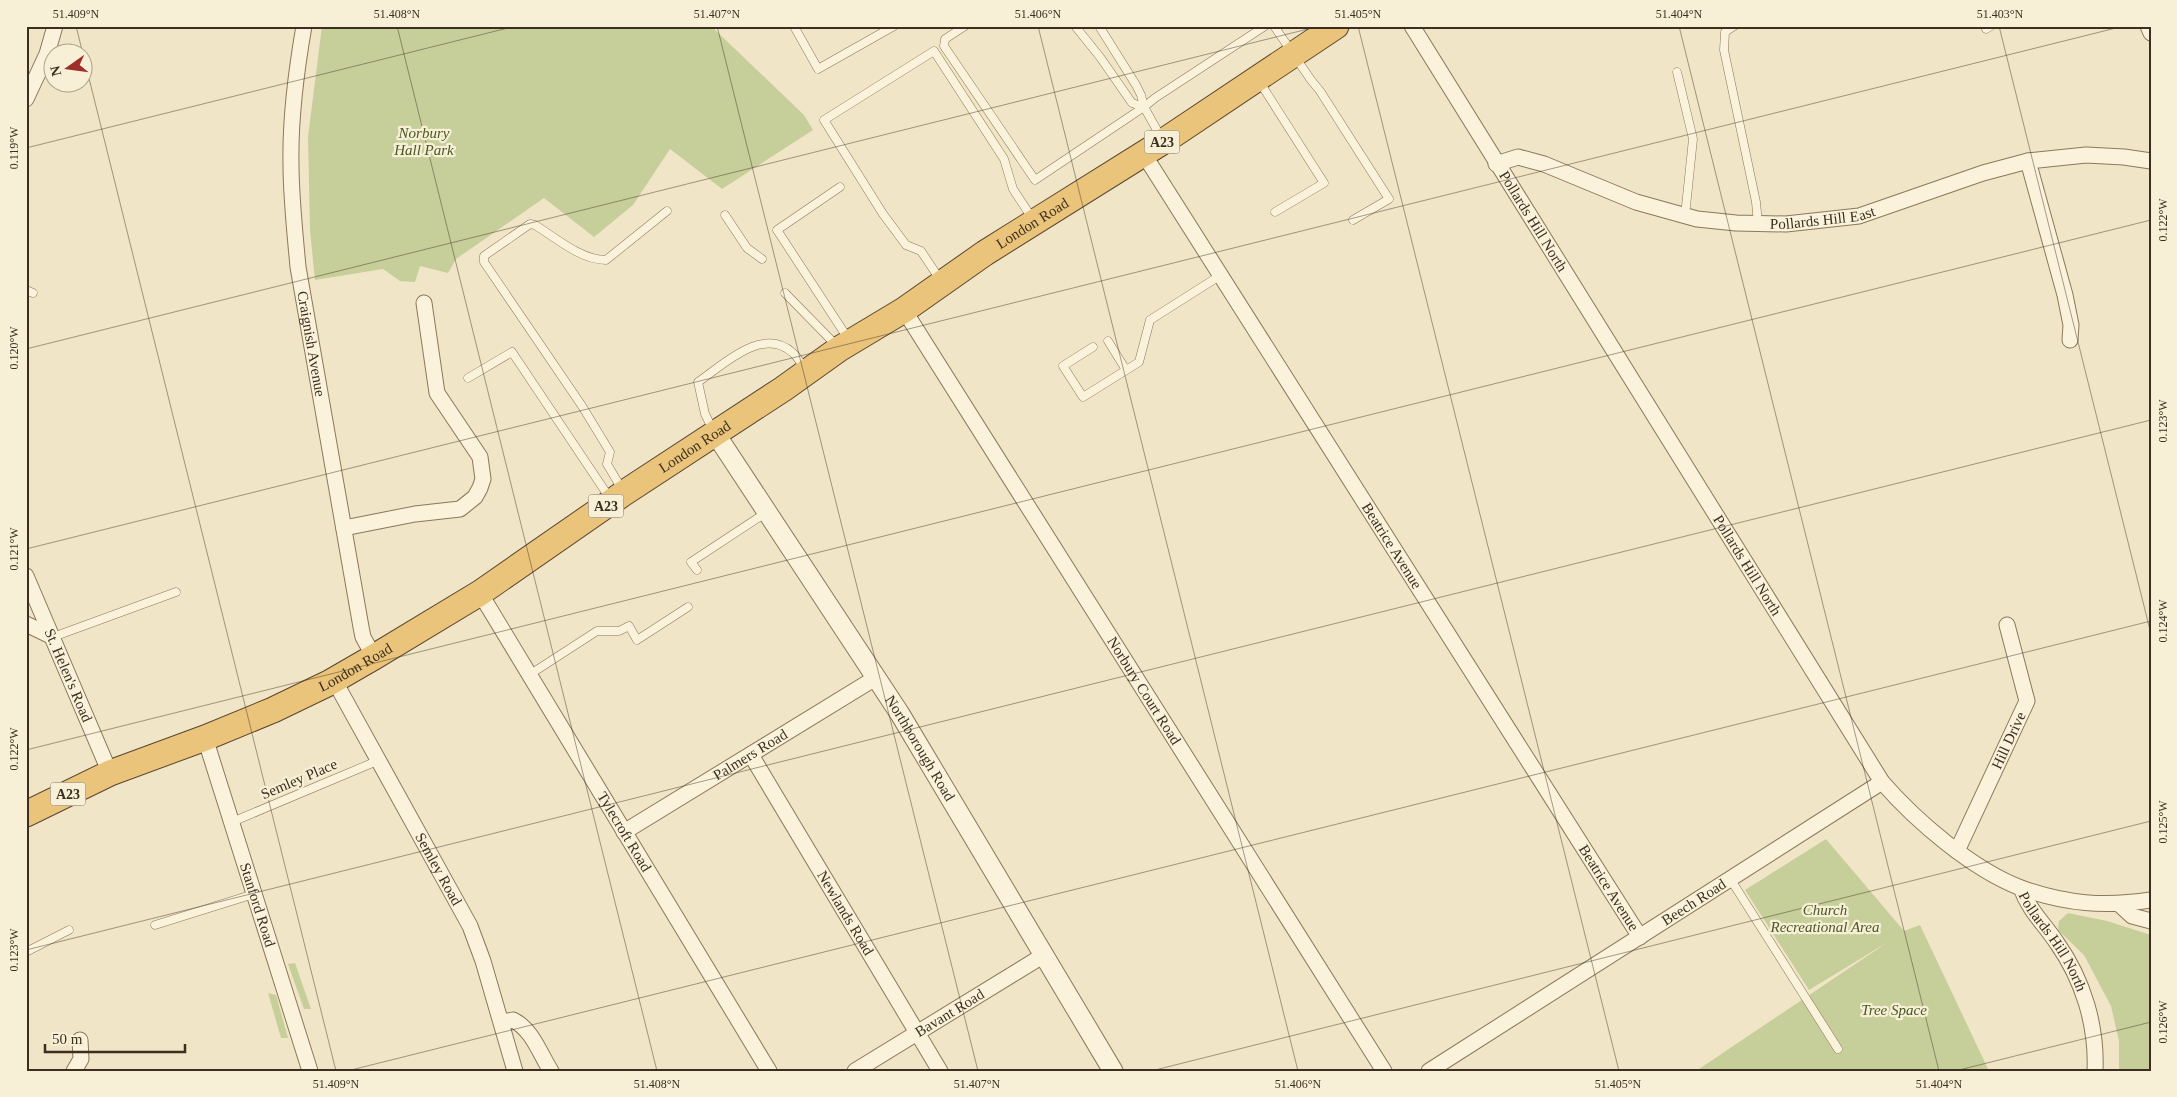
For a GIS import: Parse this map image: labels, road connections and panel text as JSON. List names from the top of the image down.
{
  "streets": {
    "highway": ["A23", "London Road"],
    "street": [
      "Pollards Hill East",
      "Pollards Hill North",
      "Craignish Avenue",
      "Beatrice Avenue",
      "St. Helen's Road",
      "Norbury Court Road",
      "Hill Drive",
      "Northborough Road",
      "Palmers Road",
      "Tylecroft Road",
      "Semley Road",
      "Beech Road",
      "Stanford Road",
      "Newlands Road",
      "Bavant Road"
    ],
    "lane": ["Semley Place"]
  },
  "crossings": [
    ["Pollards Hill East", "Pollards Hill North"],
    ["Pollards Hill North", "Hill Drive"],
    ["Pollards Hill North", "Beech Road"],
    ["London Road", "Craignish Avenue"],
    ["London Road", "Beatrice Avenue"],
    ["London Road", "St. Helen's Road"],
    ["London Road", "Norbury Court Road"],
    ["London Road", "Northborough Road"],
    ["London Road", "Tylecroft Road"],
    ["London Road", "Semley Road"],
    ["London Road", "Stanford Road"],
    ["Beatrice Avenue", "Beech Road"],
    ["Northborough Road", "Palmers Road"],
    ["Northborough Road", "Bavant Road"],
    ["Palmers Road", "Tylecroft Road"],
    ["Palmers Road", "Newlands Road"],
    ["Semley Place", "Semley Road"],
    ["Semley Place", "Stanford Road"],
    ["Newlands Road", "Bavant Road"]
  ],
  "parks": ["Norbury Hall Park", "Church Recreational Area", "Tree Space"],
  "scale_bar": "50 m",
  "north": "left",
  "coordinates": [
    "51.409°N",
    "51.408°N",
    "51.407°N",
    "51.406°N",
    "51.405°N",
    "51.404°N",
    "51.403°N",
    "0.119°W",
    "0.122°W",
    "0.120°W",
    "0.123°W",
    "0.121°W",
    "0.124°W",
    "0.125°W",
    "0.126°W"
  ]
}
